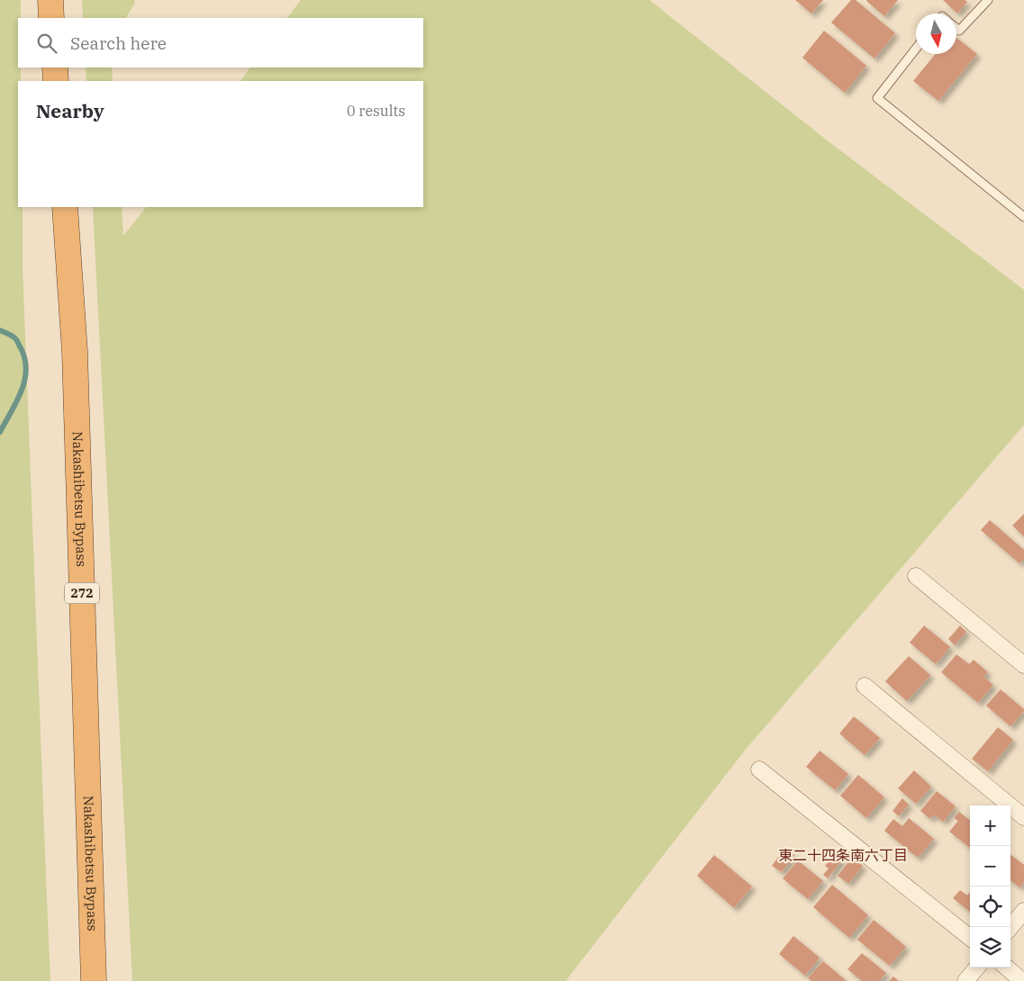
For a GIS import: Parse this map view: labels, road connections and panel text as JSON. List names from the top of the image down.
{
  "streets": {
    "highway": ["Nakashibetsu Bypass", "272"]
  },
  "districts": ["東二十四条南六丁目"],
  "north": "bottom",
  "page": {
    "search": "Search here",
    "heading": ["Nearby", "0 results"],
    "map_buttons": ["+", "−"]
  }
}
